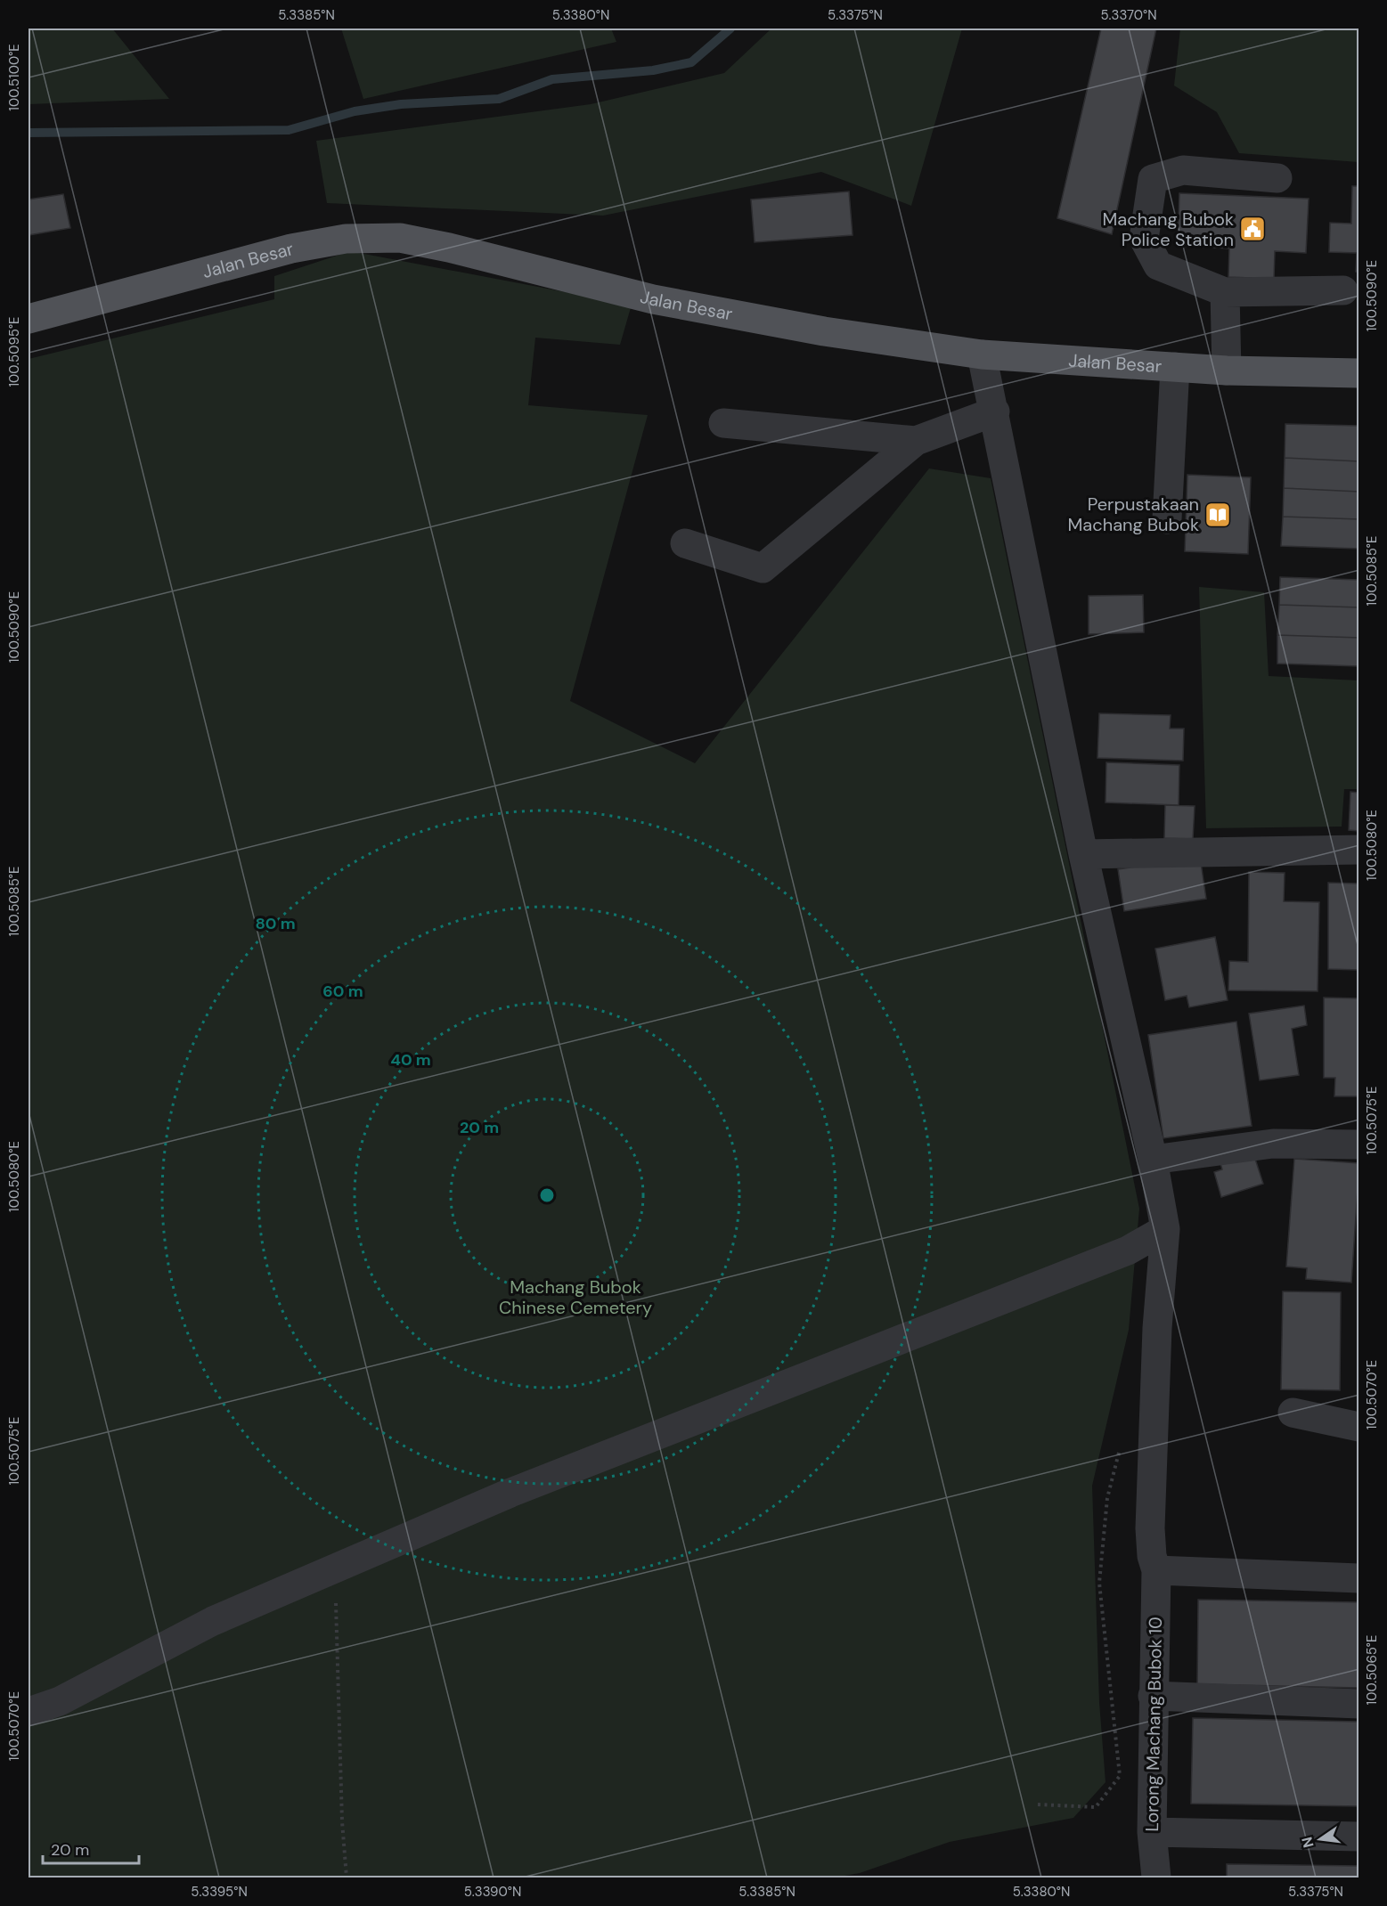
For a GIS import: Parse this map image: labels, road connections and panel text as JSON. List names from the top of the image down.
{
  "streets": {
    "main road": ["Jalan Besar"],
    "street": ["Lorong Machang Bubok 10"]
  },
  "crossings": [
    ["Jalan Besar", "Lorong Machang Bubok 10"]
  ],
  "parks": ["Machang Bubok Chinese Cemetery"],
  "places": {
    "public building": ["Machang Bubok Police Station"],
    "library": ["Perpustakaan Machang Bubok"]
  },
  "scale_bar": "20 m",
  "north": "left",
  "coordinates": [
    "5.3385°N",
    "5.3380°N",
    "5.3375°N",
    "5.3370°N",
    "100.5100°E",
    "100.5090°E",
    "100.5095°E",
    "100.5085°E",
    "100.5080°E",
    "100.5075°E",
    "100.5070°E",
    "100.5065°E",
    "5.3395°N",
    "5.3390°N"
  ],
  "rings": [
    "80 m",
    "60 m",
    "40 m",
    "20 m"
  ]
}
